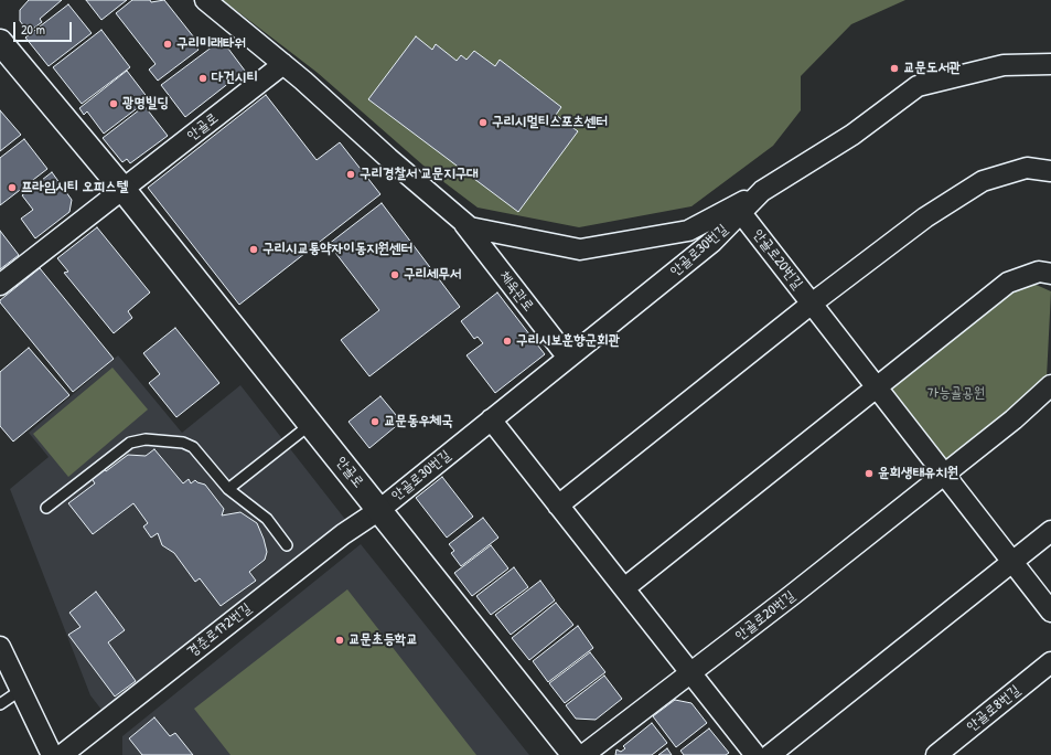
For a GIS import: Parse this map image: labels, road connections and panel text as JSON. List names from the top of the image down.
{
  "streets": {
    "street": [
      "안골로",
      "안골로30번길",
      "안골로20번길",
      "체육관로",
      "경춘로172번길",
      "안골로8번길"
    ]
  },
  "crossings": [
    ["안골로", "안골로30번길"],
    ["안골로", "경춘로172번길"],
    ["안골로30번길", "안골로20번길"],
    ["안골로30번길", "체육관로"],
    ["안골로30번길", "경춘로172번길"]
  ],
  "parks": ["가능골공원"],
  "places": [
    "구리미래타워",
    "교문도서관",
    "다건시티",
    "광명빌딩",
    "구리시멀티스포츠센터",
    "구리경찰서 교문지구대",
    "프라임시티 오피스텔",
    "구리시교통약자이동지원센터",
    "구리세무서",
    "구리시보훈향군회관",
    "교문동우체국",
    "윤희생태유치원",
    "교문초등학교"
  ],
  "scale_bar": "20 m"
}
